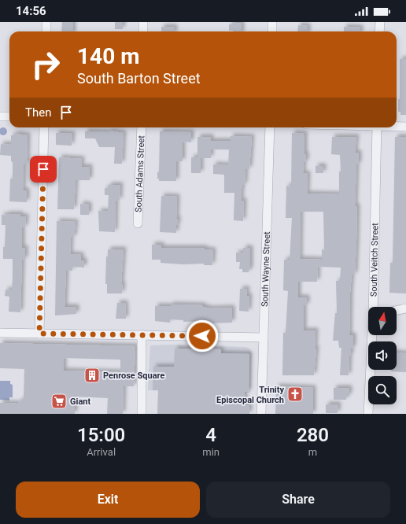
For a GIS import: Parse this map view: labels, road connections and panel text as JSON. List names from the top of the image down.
{
  "streets": {
    "street": ["South Adams Street", "South Veitch Street", "South Wayne Street"]
  },
  "places": {
    "building": ["Penrose Square"],
    "church": ["Trinity Episcopal Church"],
    "supermarket": ["Giant"]
  },
  "north": "top",
  "page": {
    "status": "14:56",
    "turn": ["140 m", "South Barton Street"],
    "then": "Then",
    "eta": [
      "15:00",
      "Arrival",
      "4",
      "min",
      "280",
      "m"
    ],
    "buttons": ["Exit", "Share"]
  }
}
